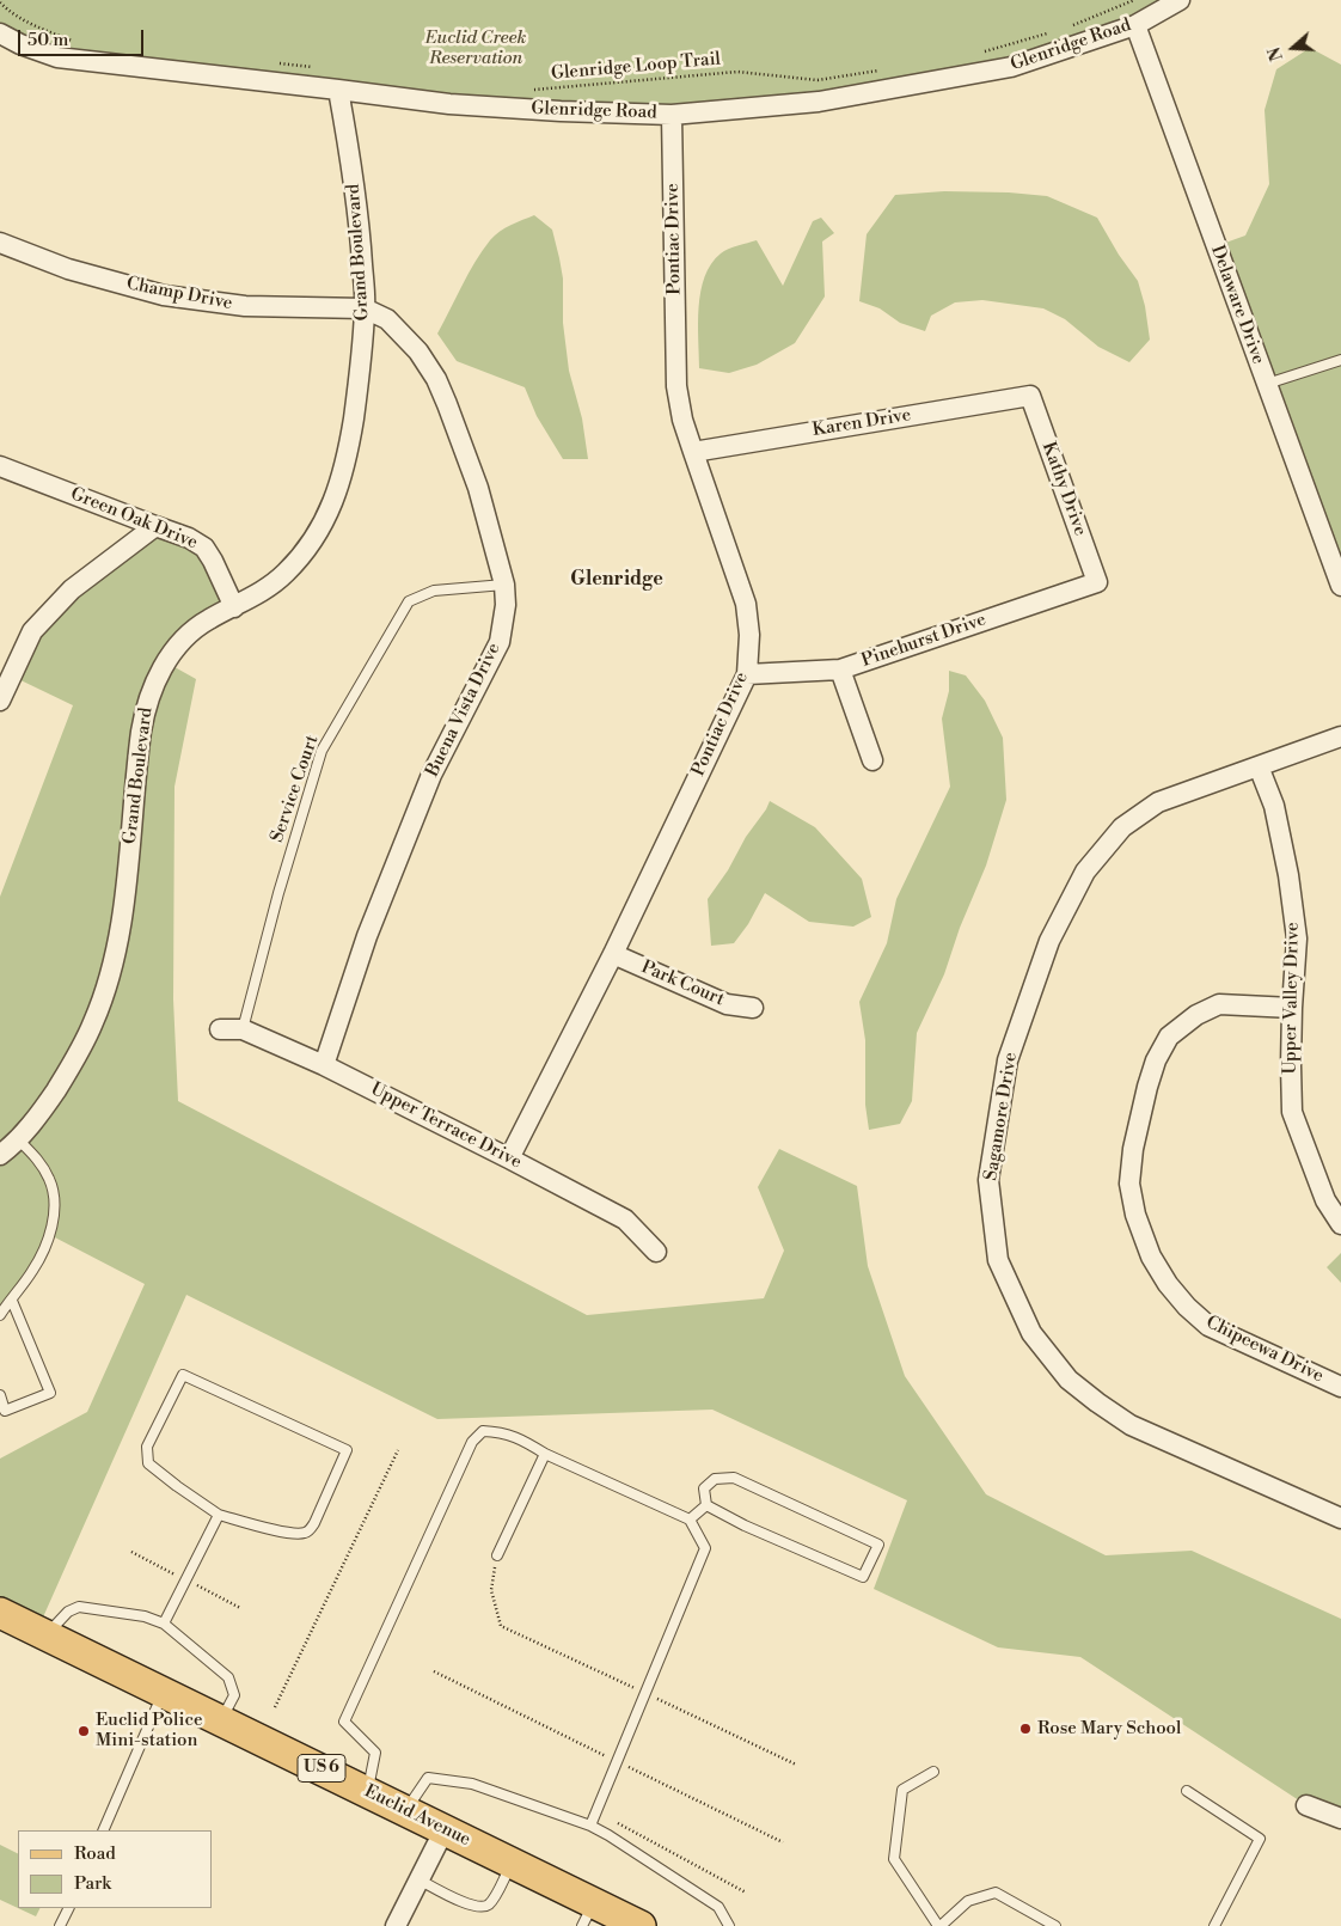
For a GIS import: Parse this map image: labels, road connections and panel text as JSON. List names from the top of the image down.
{
  "streets": {
    "main road": ["US 6", "Euclid Avenue"],
    "street": [
      "Glenridge Road",
      "Pontiac Drive",
      "Grand Boulevard",
      "Champ Drive",
      "Delaware Drive",
      "Karen Drive",
      "Kathy Drive",
      "Green Oak Drive",
      "Pinehurst Drive",
      "Buena Vista Drive",
      "Park Court",
      "Upper Valley Drive",
      "Sagamore Drive",
      "Upper Terrace Drive",
      "Chipeewa Drive"
    ],
    "lane": ["Service Court"],
    "path": ["Glenridge Loop Trail"]
  },
  "crossings": [
    ["Glenridge Road", "Pontiac Drive"],
    ["Glenridge Road", "Grand Boulevard"],
    ["Glenridge Road", "Delaware Drive"],
    ["Pontiac Drive", "Karen Drive"],
    ["Pontiac Drive", "Pinehurst Drive"],
    ["Pontiac Drive", "Park Court"],
    ["Pontiac Drive", "Upper Terrace Drive"],
    ["Grand Boulevard", "Champ Drive"],
    ["Grand Boulevard", "Green Oak Drive"],
    ["Grand Boulevard", "Buena Vista Drive"],
    ["Champ Drive", "Buena Vista Drive"],
    ["Karen Drive", "Kathy Drive"],
    ["Kathy Drive", "Pinehurst Drive"],
    ["Buena Vista Drive", "Service Court"],
    ["Buena Vista Drive", "Upper Terrace Drive"],
    ["Service Court", "Upper Terrace Drive"],
    ["Upper Valley Drive", "Sagamore Drive"],
    ["Upper Valley Drive", "Chipeewa Drive"]
  ],
  "districts": ["Glenridge"],
  "parks": ["Euclid Creek Reservation"],
  "places": ["Rose Mary School", "Euclid Police Mini-station"],
  "legend": ["Road", "Park"],
  "scale_bar": "50 m",
  "north": "left"
}
